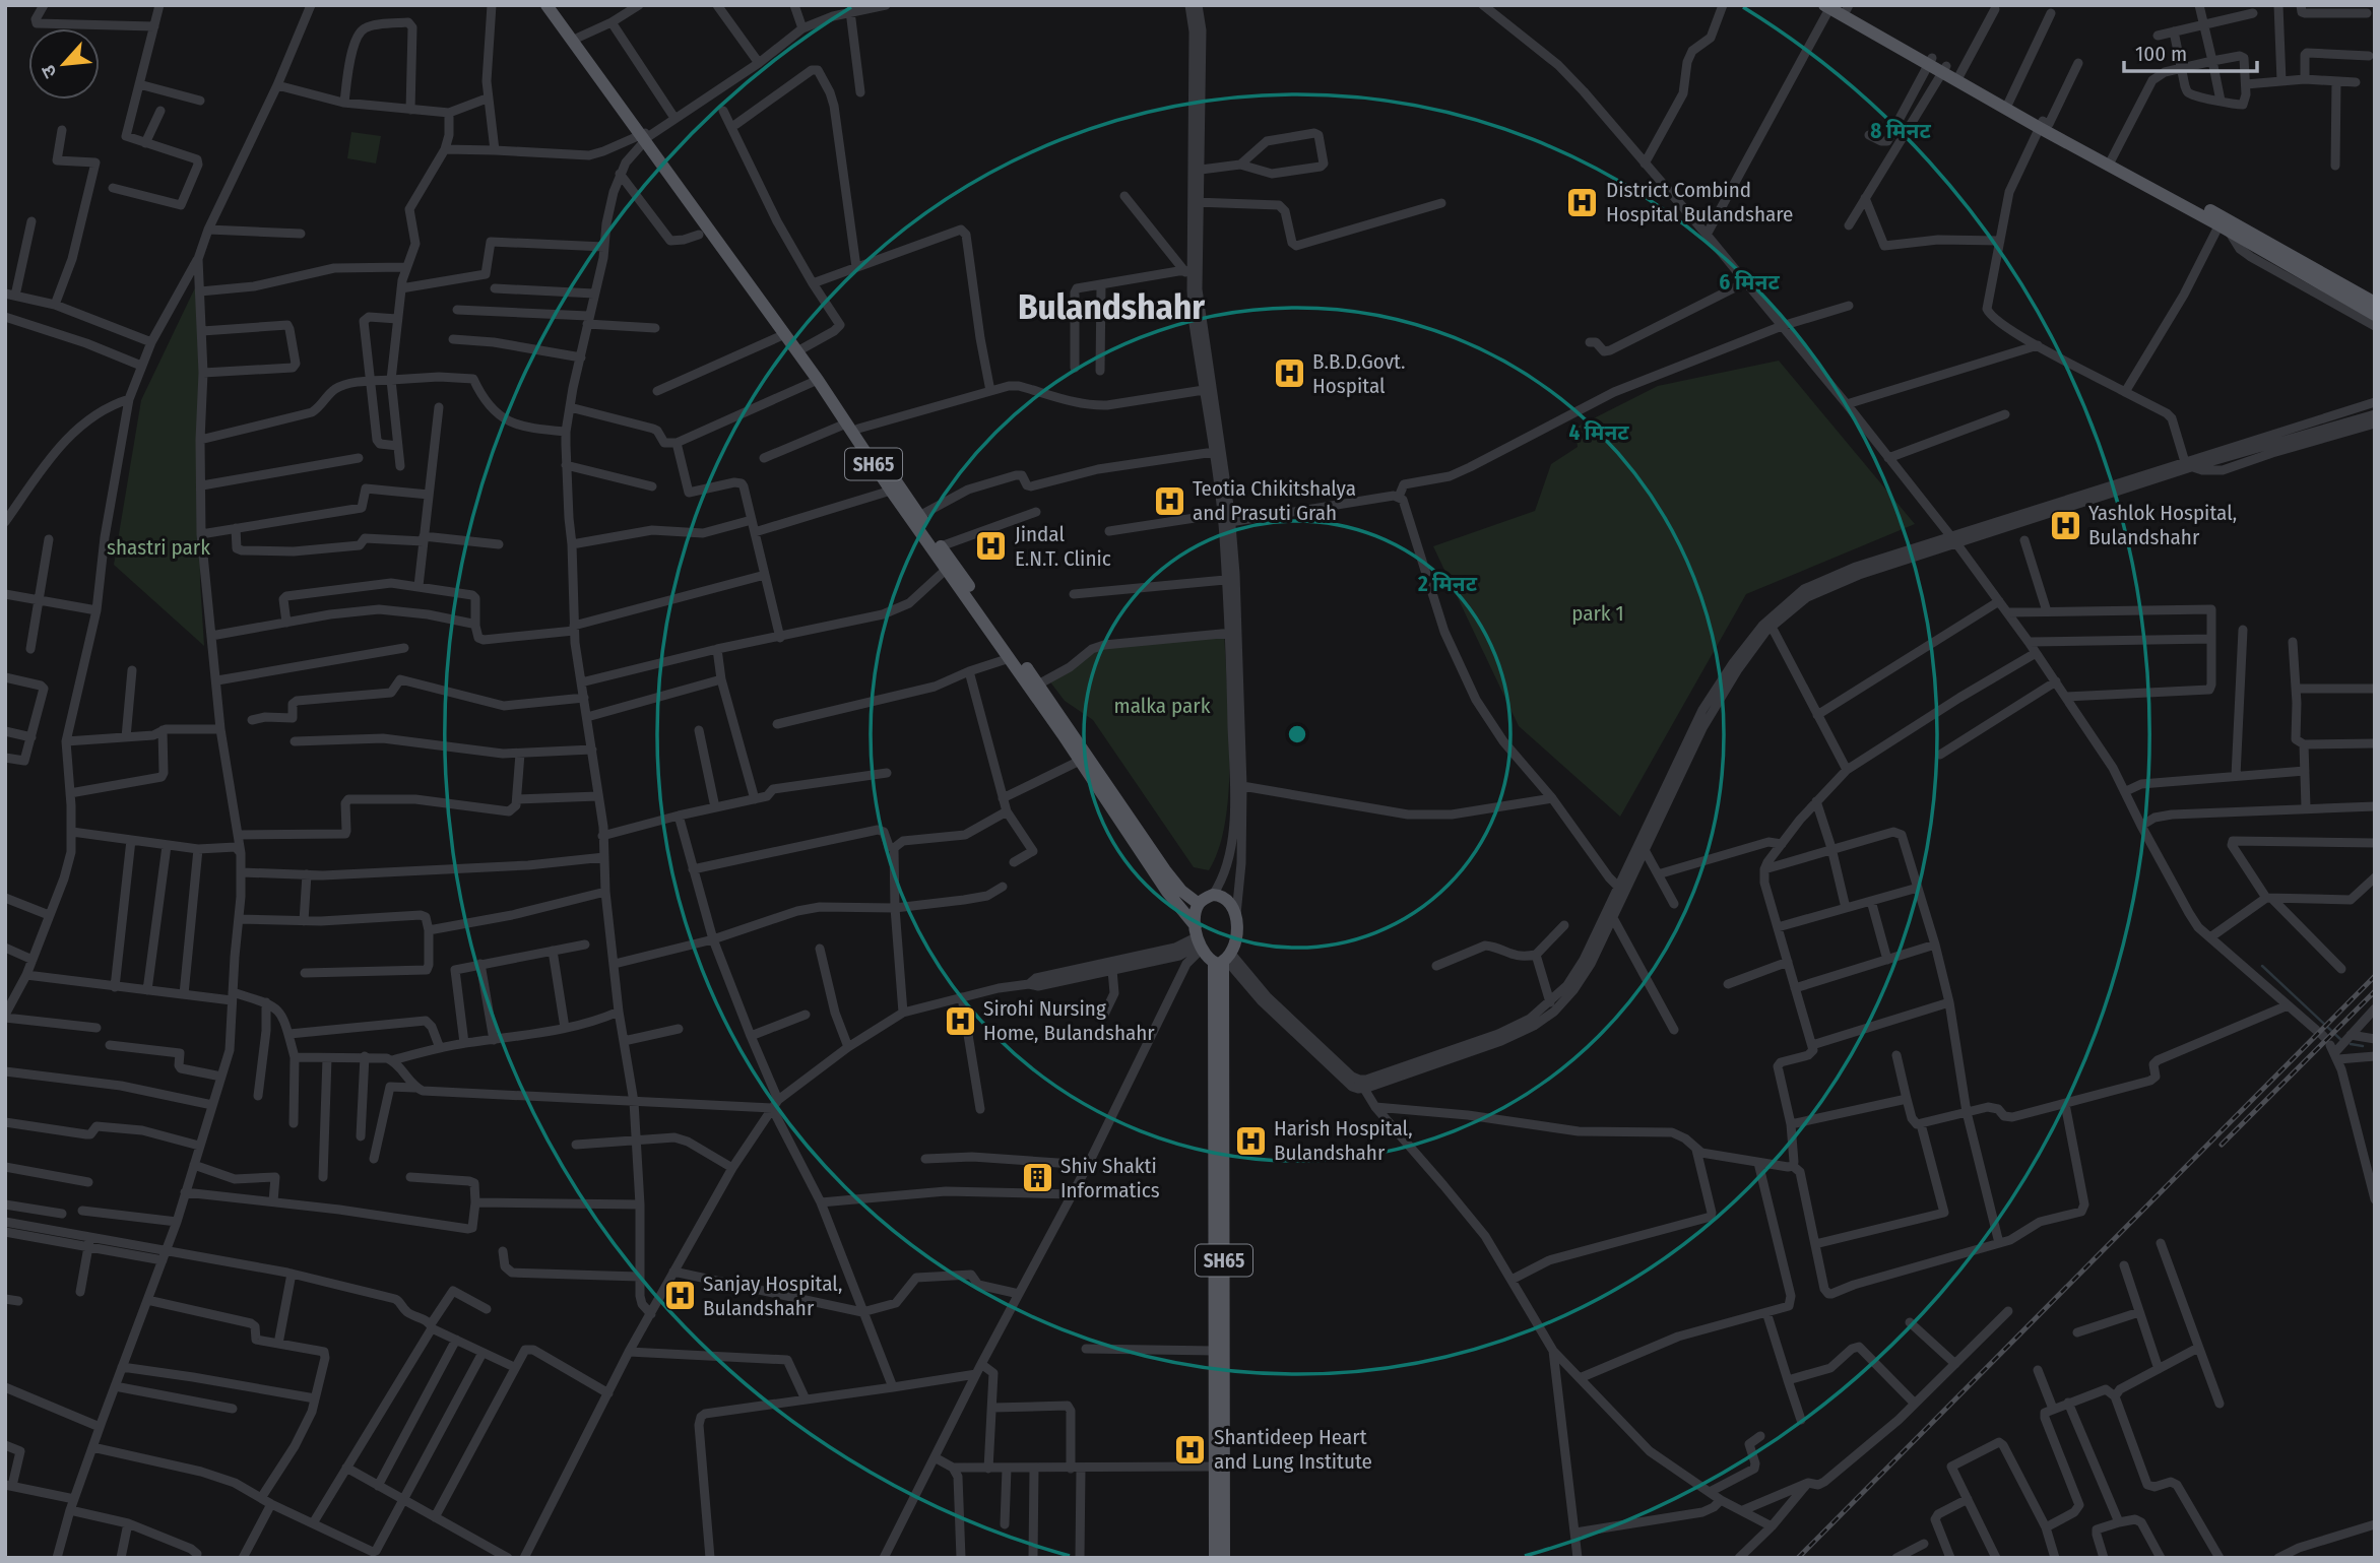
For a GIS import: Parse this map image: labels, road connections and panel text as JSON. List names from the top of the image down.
{
  "streets": {
    "main road": ["SH65"]
  },
  "districts": ["Bulandshahr"],
  "parks": ["shastri park", "park 1", "malka park"],
  "places": {
    "hospital": [
      "District Combind Hospital Bulandshare",
      "B.B.D.Govt. Hospital",
      "Teotia Chikitshalya and Prasuti Grah",
      "Yashlok Hospital, Bulandshahr",
      "Jindal E.N.T. Clinic",
      "Sirohi Nursing Home, Bulandshahr",
      "Harish Hospital, Bulandshahr",
      "Sanjay Hospital, Bulandshahr",
      "Shantideep Heart and Lung Institute"
    ],
    "building": ["Shiv Shakti Informatics"]
  },
  "scale_bar": "100 m",
  "north": "bottom left",
  "rings": [
    "8 मिनट",
    "6 मिनट",
    "4 मिनट",
    "2 मिनट"
  ]
}
